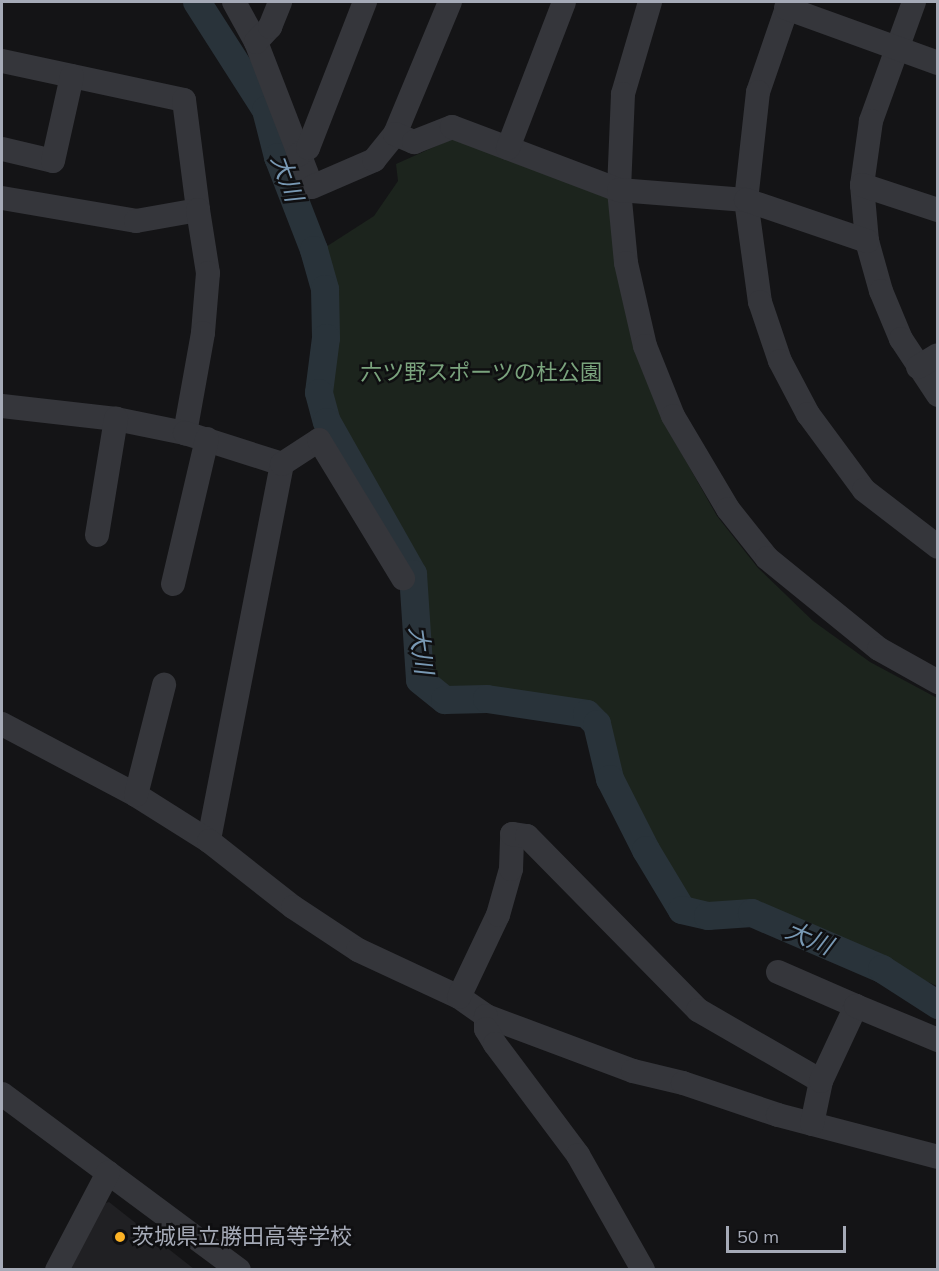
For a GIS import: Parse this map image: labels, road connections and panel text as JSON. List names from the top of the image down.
{
  "water": ["大川"],
  "parks": ["六ツ野スポーツの杜公園"],
  "places": ["茨城県立勝田高等学校"],
  "scale_bar": "50 m"
}
